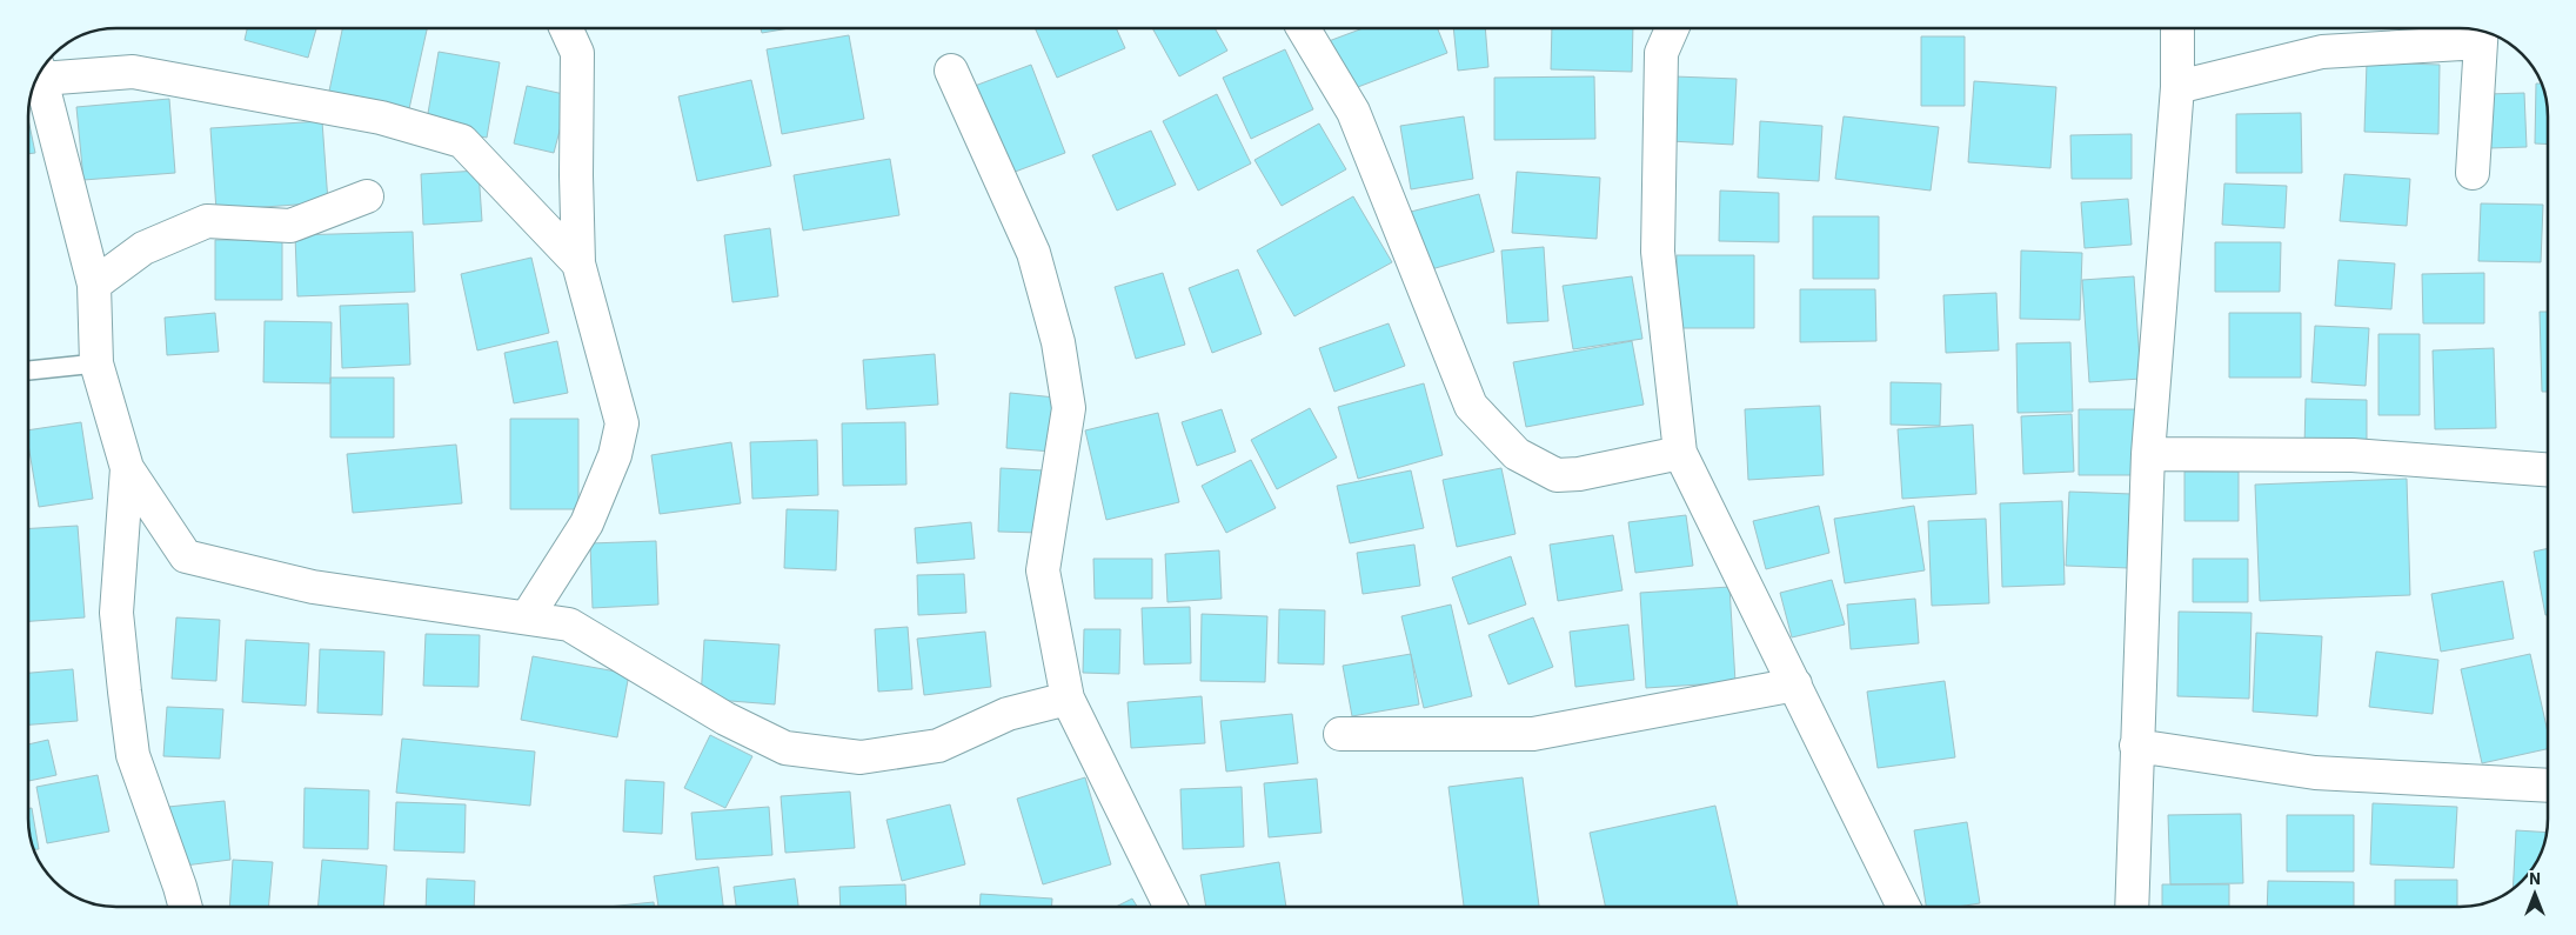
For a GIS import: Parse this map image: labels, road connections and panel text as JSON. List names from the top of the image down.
{
  "north": "top"
}
